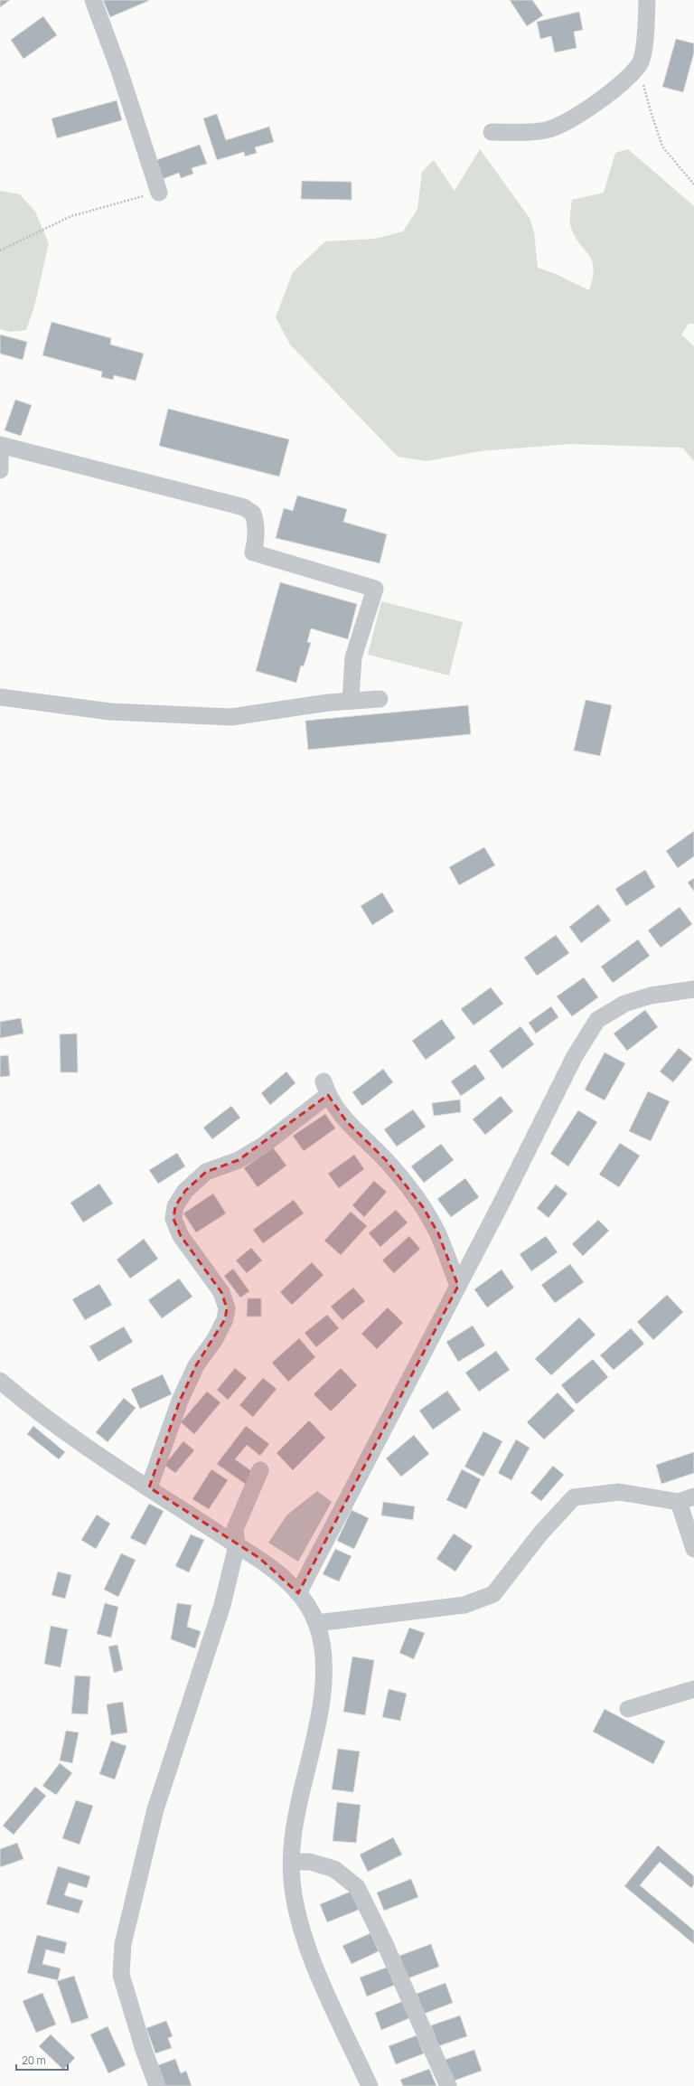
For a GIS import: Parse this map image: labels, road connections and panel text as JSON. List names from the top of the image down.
{
  "scale_bar": "20 m"
}
